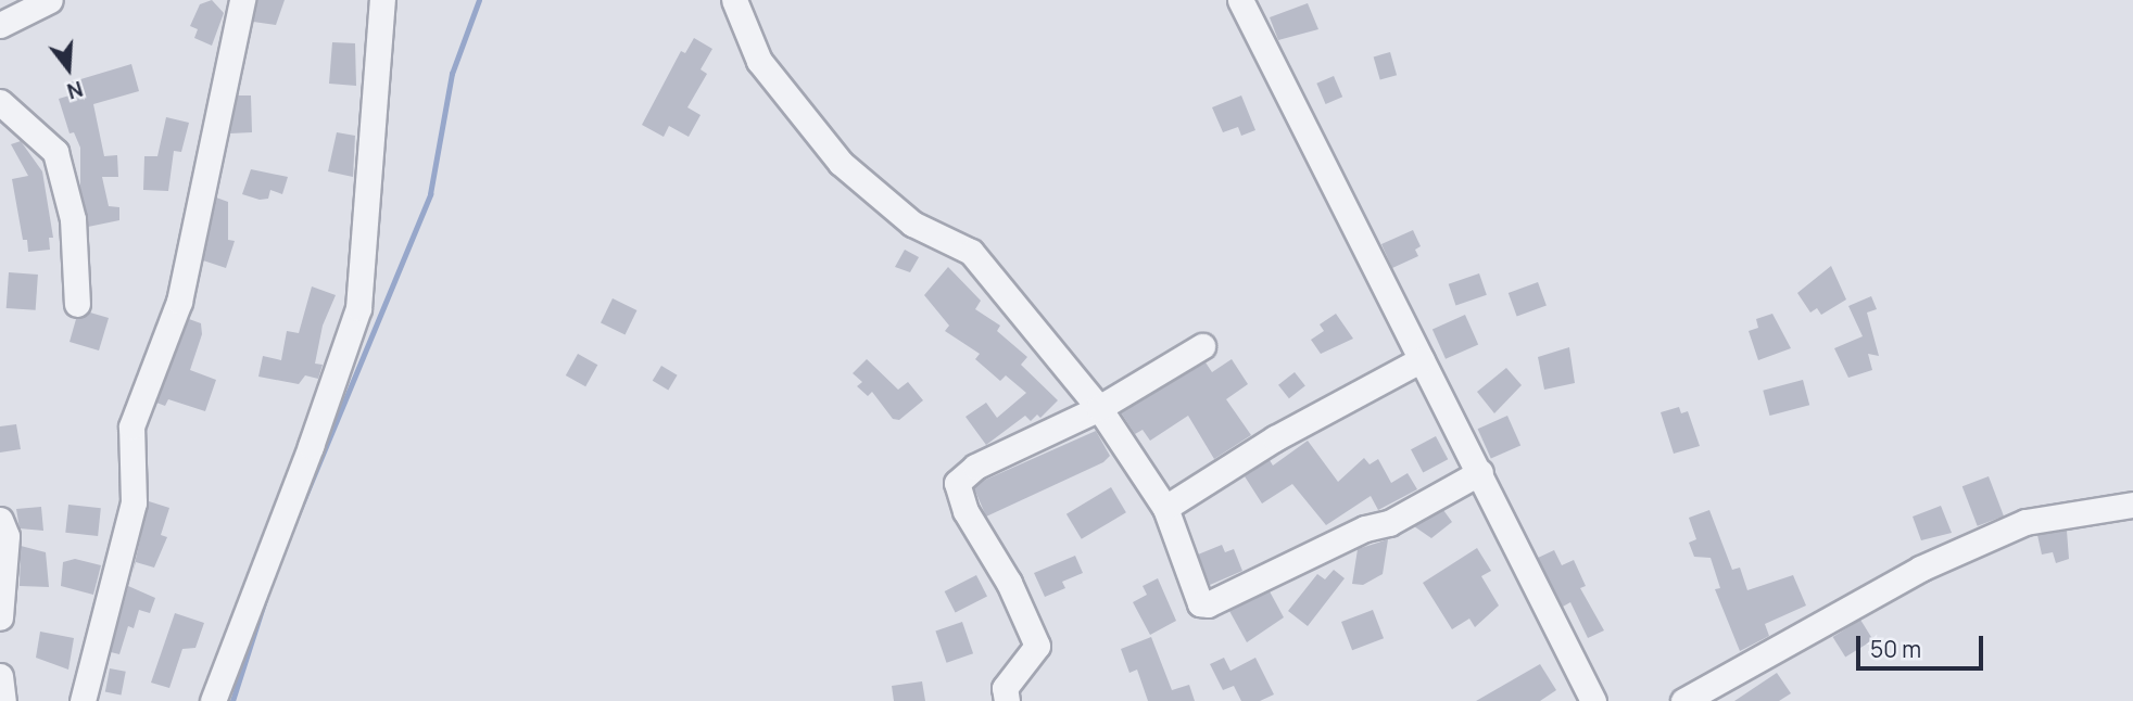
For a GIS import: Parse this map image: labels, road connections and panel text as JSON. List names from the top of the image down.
{
  "scale_bar": "50 m",
  "north": "bottom"
}
